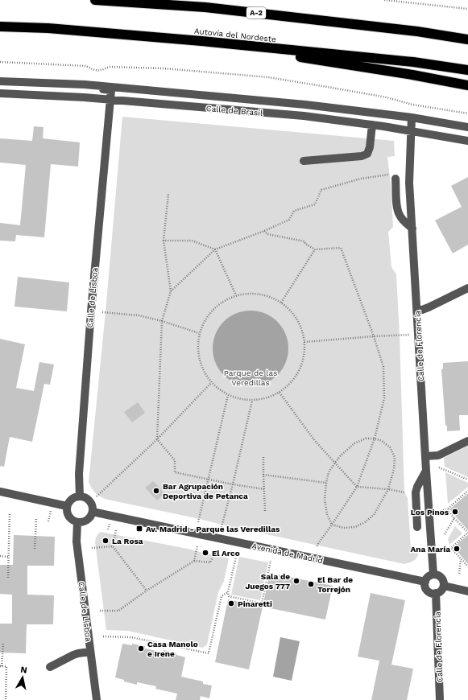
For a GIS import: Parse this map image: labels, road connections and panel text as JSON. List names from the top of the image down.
{
  "streets": {
    "highway": ["A-2", "Autovía del Nordeste"],
    "street": [
      "Calle de Brasil",
      "Calle de Lisboa",
      "Calle de Florencia",
      "Avenida de Madrid"
    ]
  },
  "crossings": [
    ["Calle de Brasil", "Calle de Lisboa"],
    ["Calle de Brasil", "Calle de Florencia"],
    ["Calle de Lisboa", "Avenida de Madrid"],
    ["Calle de Florencia", "Avenida de Madrid"]
  ],
  "parks": ["Parque de las Veredillas"],
  "places": {
    "other": [
      "Bar Agrupación Deportiva de Petanca",
      "Los Pinos",
      "La Rosa",
      "Ana María",
      "El Arco",
      "Sala de Juegos 777",
      "El Bar de Torrejón",
      "Pinaretti",
      "Casa Manolo e Irene"
    ],
    "transit": ["Av. Madrid - Parque las Veredillas"]
  },
  "north": "top"
}
